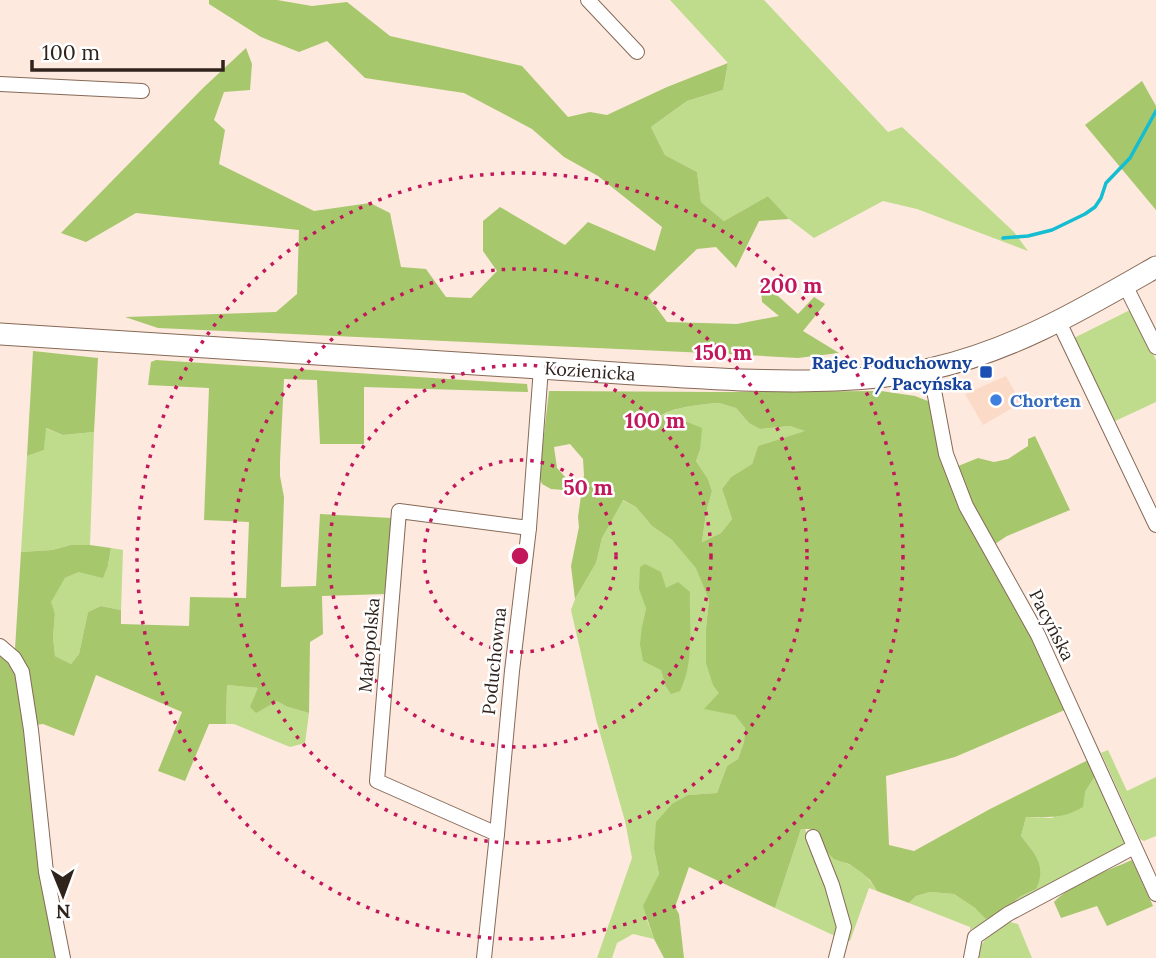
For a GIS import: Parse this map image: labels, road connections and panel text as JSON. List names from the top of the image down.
{
  "streets": {
    "main road": ["Kozienicka"],
    "street": ["Pacyńska", "Małopolska", "Poduchowna"]
  },
  "crossings": [
    ["Kozienicka", "Pacyńska"],
    ["Kozienicka", "Poduchowna"],
    ["Małopolska", "Poduchowna"]
  ],
  "places": {
    "transit": ["Rajec Poduchowny / Pacyńska"],
    "other": ["Chorten"]
  },
  "scale_bar": "100 m",
  "north": "bottom",
  "rings": [
    "200 m",
    "150 m",
    "100 m",
    "50 m"
  ]
}
